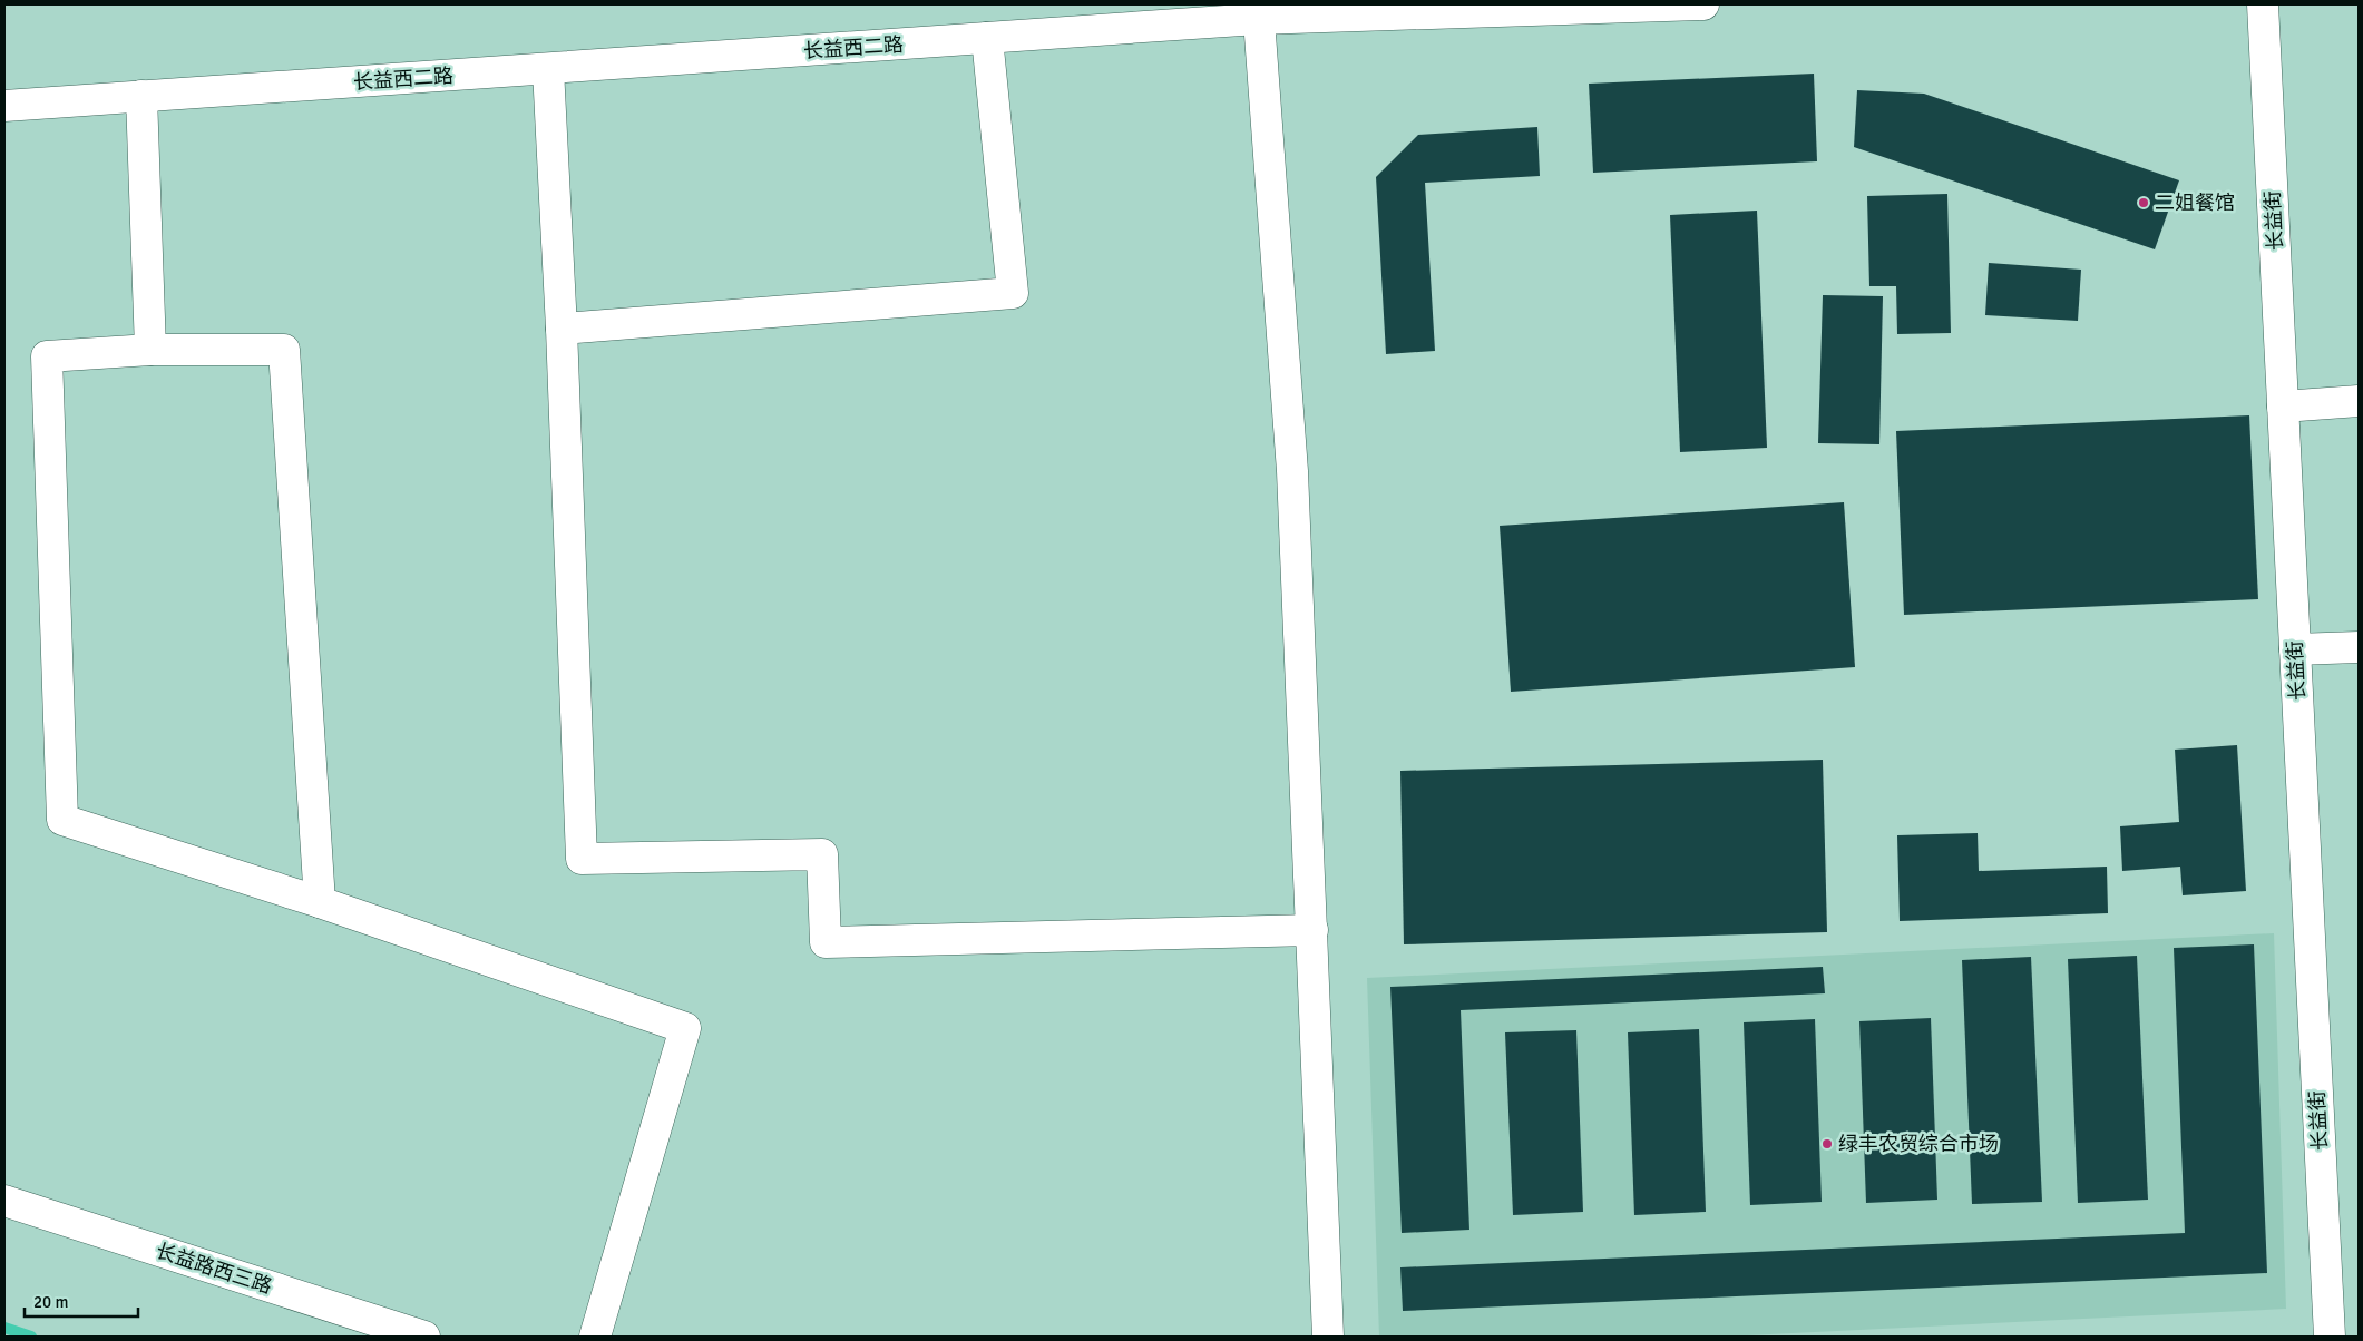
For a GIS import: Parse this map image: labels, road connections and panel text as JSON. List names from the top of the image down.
{
  "streets": {
    "street": ["长益西二路", "长益街", "长益路西三路"]
  },
  "places": ["二姐餐馆", "绿丰农贸综合市场"],
  "scale_bar": "20 m"
}
